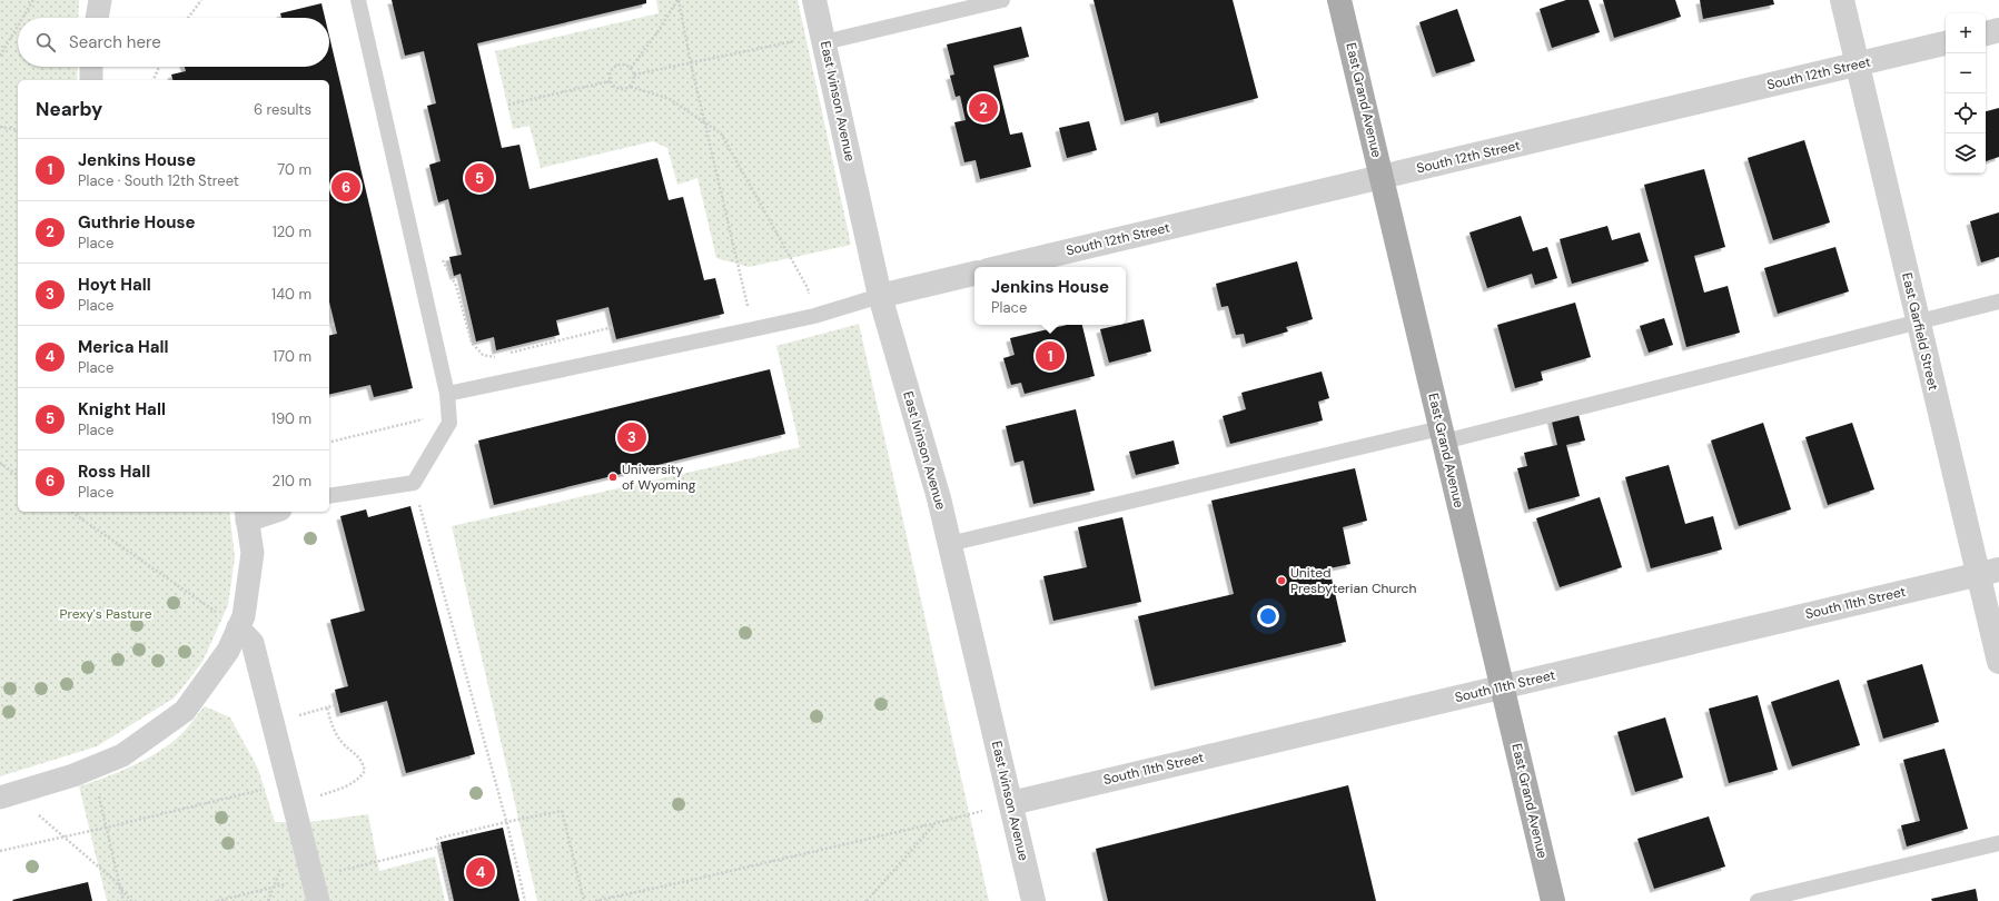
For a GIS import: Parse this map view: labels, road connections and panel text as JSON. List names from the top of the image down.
{
  "streets": {
    "main road": ["East Grand Avenue"],
    "street": [
      "South 12th Street",
      "East Ivinson Avenue",
      "East Garfield Street",
      "South 11th Street"
    ]
  },
  "crossings": [
    ["South 12th Street", "East Grand Avenue"],
    ["South 12th Street", "East Garfield Street"],
    ["East Grand Avenue", "South 11th Street"],
    ["East Ivinson Avenue", "South 11th Street"],
    ["East Garfield Street", "South 11th Street"]
  ],
  "parks": ["Prexy's Pasture"],
  "places": ["University of Wyoming", "United Presbyterian Church"],
  "page": {
    "map_buttons": ["+", "−"],
    "search": "Search here",
    "heading": ["Nearby", "6 results"],
    "pins": [
      "2",
      "5",
      "6",
      "1",
      "3",
      "4"
    ],
    "list": [
      {
        "mark": "1",
        "name": "Jenkins House",
        "note": "Place · South 12th Street",
        "value": "70 m"
      },
      {
        "mark": "2",
        "name": "Guthrie House",
        "note": "Place",
        "value": "120 m"
      },
      {
        "mark": "3",
        "name": "Hoyt Hall",
        "note": "Place",
        "value": "140 m"
      },
      {
        "mark": "4",
        "name": "Merica Hall",
        "note": "Place",
        "value": "170 m"
      },
      {
        "mark": "5",
        "name": "Knight Hall",
        "note": "Place",
        "value": "190 m"
      },
      {
        "mark": "6",
        "name": "Ross Hall",
        "note": "Place",
        "value": "210 m"
      }
    ],
    "popup": ["Jenkins House", "Place"]
  }
}
